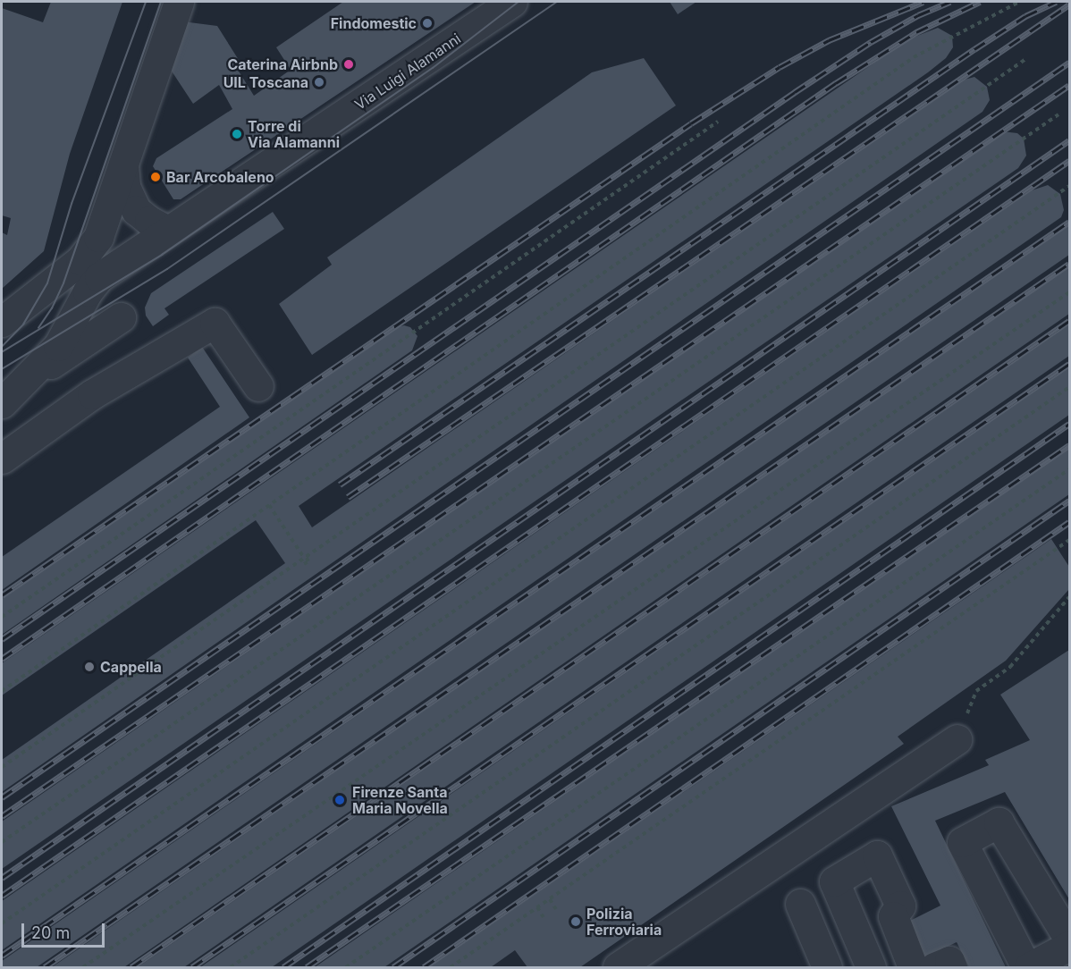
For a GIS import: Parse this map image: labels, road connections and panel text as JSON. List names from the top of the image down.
{
  "streets": {
    "street": ["Via Luigi Alamanni"]
  },
  "places": [
    "Findomestic",
    "Caterina Airbnb",
    "UIL Toscana",
    "Torre di Via Alamanni",
    "Bar Arcobaleno",
    "Cappella",
    "Firenze Santa Maria Novella",
    "Polizia Ferroviaria"
  ],
  "scale_bar": "20 m"
}
